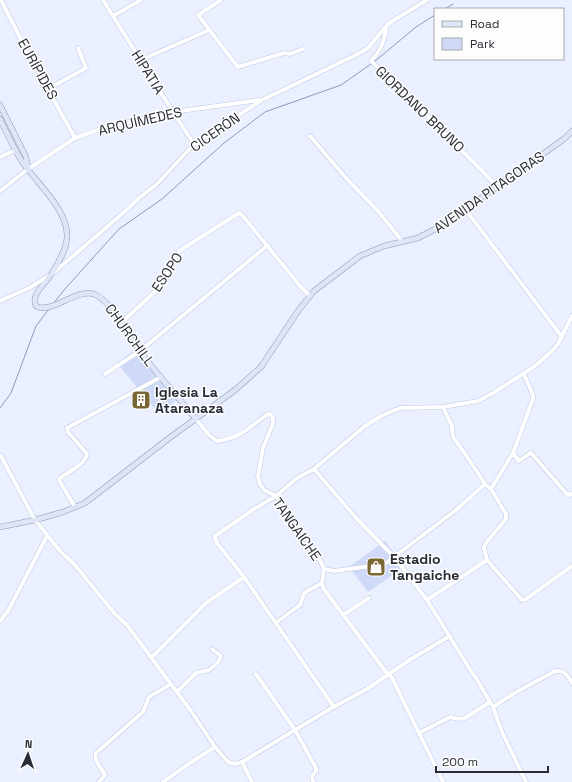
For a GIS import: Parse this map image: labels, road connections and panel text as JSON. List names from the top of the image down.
{
  "streets": {
    "main road": ["AVENIDA PITAGORAS", "CHURCHILL"],
    "street": [
      "EURÍPIDES",
      "HIPATIA",
      "GIORDANO BRUNO",
      "ARQUÍMEDES",
      "CICERÓN",
      "ESOPO",
      "TANGAICHE"
    ]
  },
  "crossings": [
    ["EURÍPIDES", "ARQUÍMEDES"],
    ["HIPATIA", "ARQUÍMEDES"],
    ["HIPATIA", "CICERÓN"],
    ["GIORDANO BRUNO", "CICERÓN"],
    ["GIORDANO BRUNO", "AVENIDA PITAGORAS"],
    ["ARQUÍMEDES", "CICERÓN"],
    ["CICERÓN", "CHURCHILL"],
    ["AVENIDA PITAGORAS", "CHURCHILL"],
    ["AVENIDA PITAGORAS", "TANGAICHE"],
    ["ESOPO", "CHURCHILL"],
    ["CHURCHILL", "TANGAICHE"]
  ],
  "places": {
    "building": ["Iglesia La Ataranaza"],
    "shop": ["Estadio Tangaiche"]
  },
  "legend": ["Road", "Park"],
  "scale_bar": "200 m",
  "north": "top"
}
